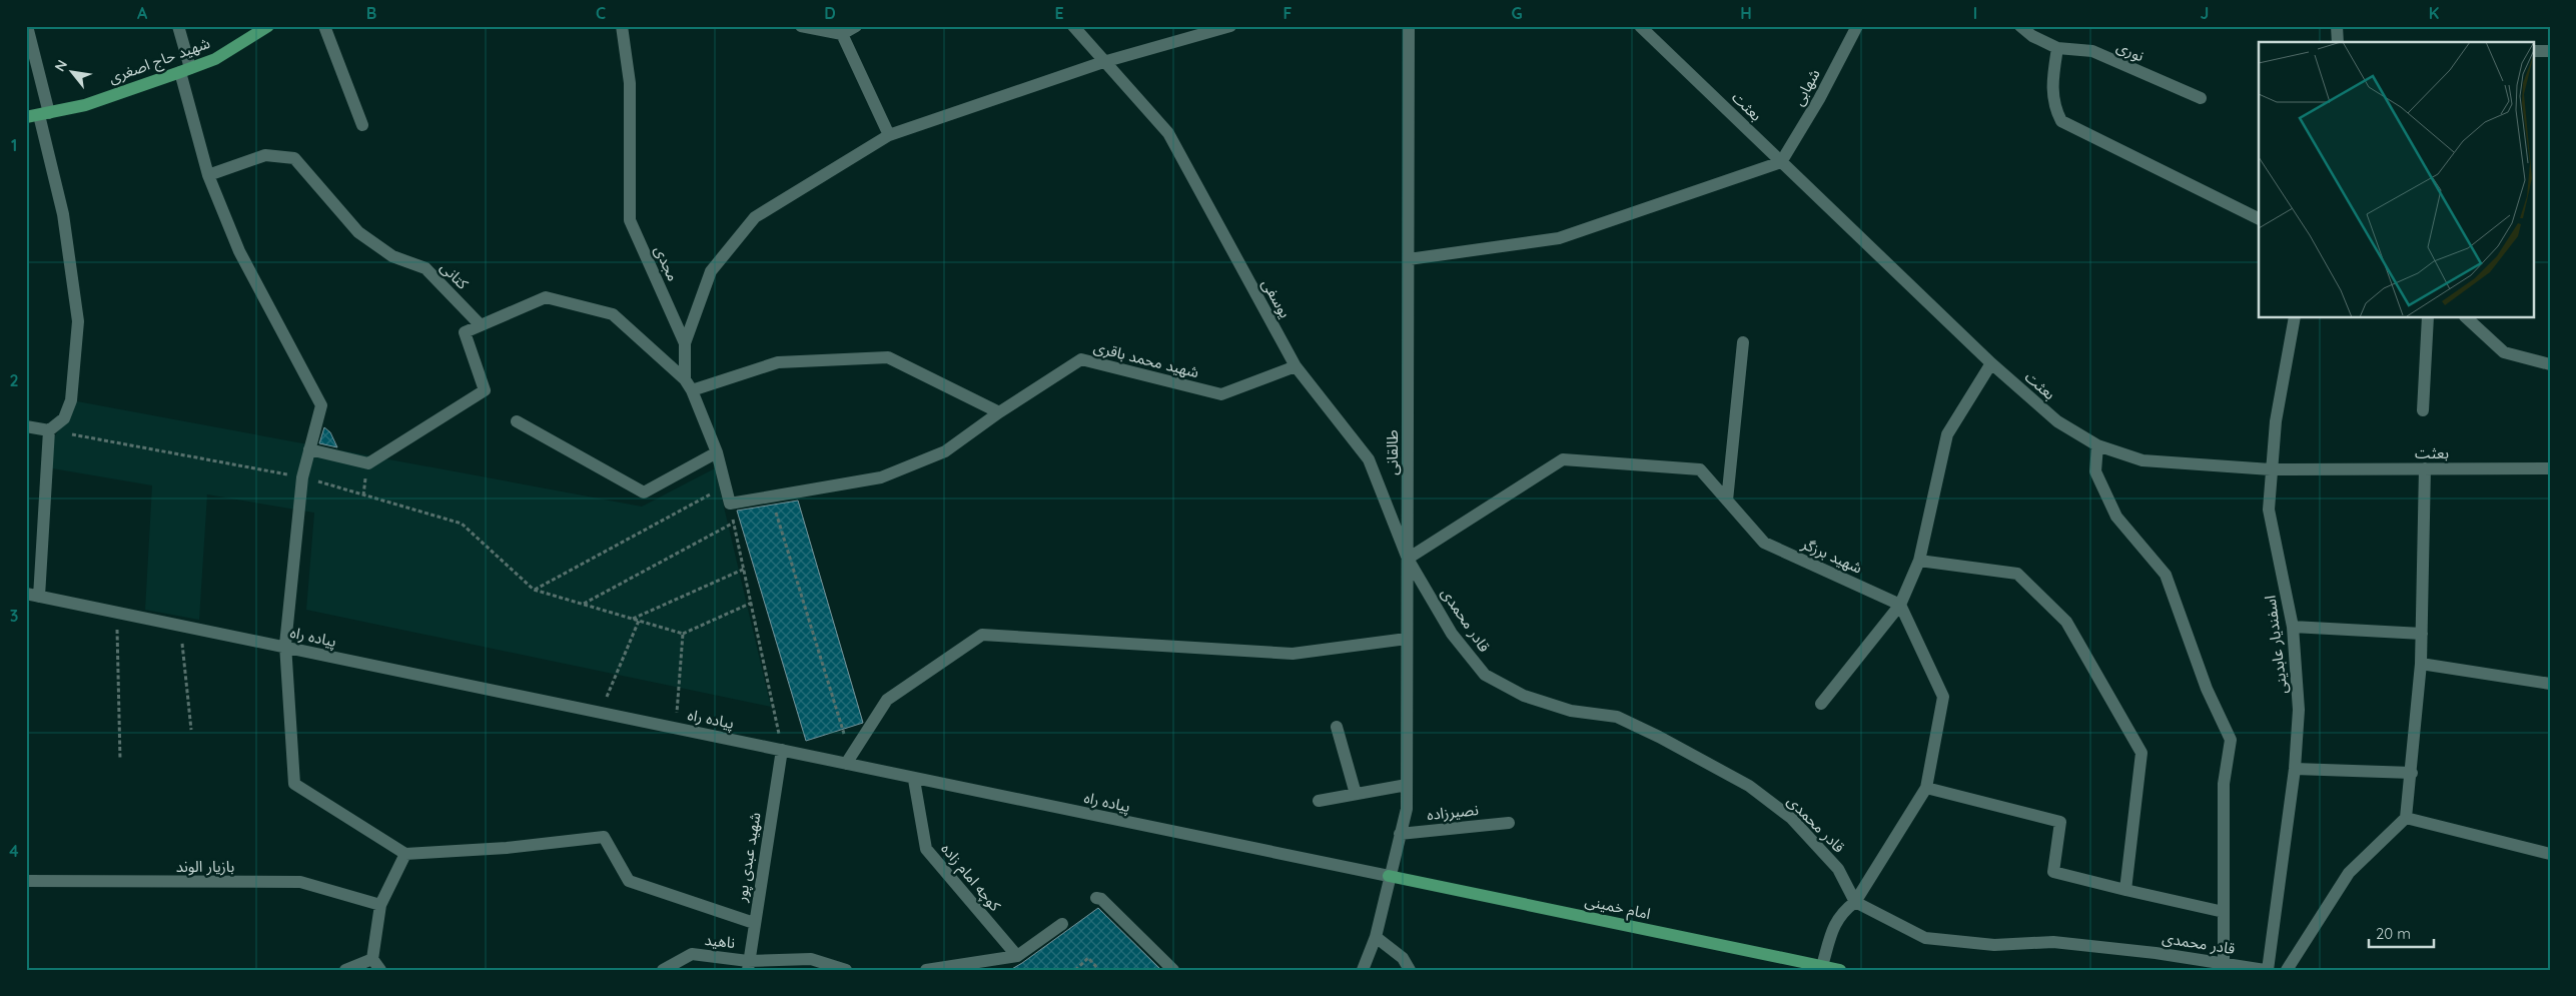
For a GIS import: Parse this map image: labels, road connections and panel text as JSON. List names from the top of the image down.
{
  "streets": {
    "main road": ["شهید حاج اصغری", "امام خمینی"],
    "street": [
      "نوری",
      "شهابی",
      "بعثت",
      "مجدی",
      "کتانی",
      "یوسفی",
      "شهید محمد باقری",
      "طالقانی",
      "شهید برزگر",
      "قادر محمدی",
      "پیاده راه",
      "اسفندیار عابدینی",
      "نصیرزاده",
      "شهید عبدی پور",
      "بازیار الوند",
      "کوچه امام زاده",
      "ناهید"
    ]
  },
  "crossings": [
    ["شهابی", "بعثت"],
    ["بعثت", "اسفندیار عابدینی"],
    ["مجدی", "شهید محمد باقری"],
    ["یوسفی", "شهید محمد باقری"],
    ["یوسفی", "طالقانی"],
    ["یوسفی", "شهید برزگر"],
    ["یوسفی", "قادر محمدی"],
    ["طالقانی", "شهید برزگر"],
    ["طالقانی", "قادر محمدی"],
    ["طالقانی", "پیاده راه"],
    ["طالقانی", "نصیرزاده"],
    ["طالقانی", "امام خمینی"],
    ["شهید برزگر", "قادر محمدی"],
    ["قادر محمدی", "اسفندیار عابدینی"],
    ["پیاده راه", "شهید عبدی پور"],
    ["پیاده راه", "کوچه امام زاده"],
    ["پیاده راه", "امام خمینی"],
    ["شهید عبدی پور", "ناهید"]
  ],
  "scale_bar": "20 m",
  "north": "top left",
  "grid": {
    "columns": [
      "A",
      "B",
      "C",
      "D",
      "E",
      "F",
      "G",
      "H",
      "I",
      "J",
      "K"
    ],
    "rows": [
      "1",
      "2",
      "3",
      "4"
    ]
  }
}
